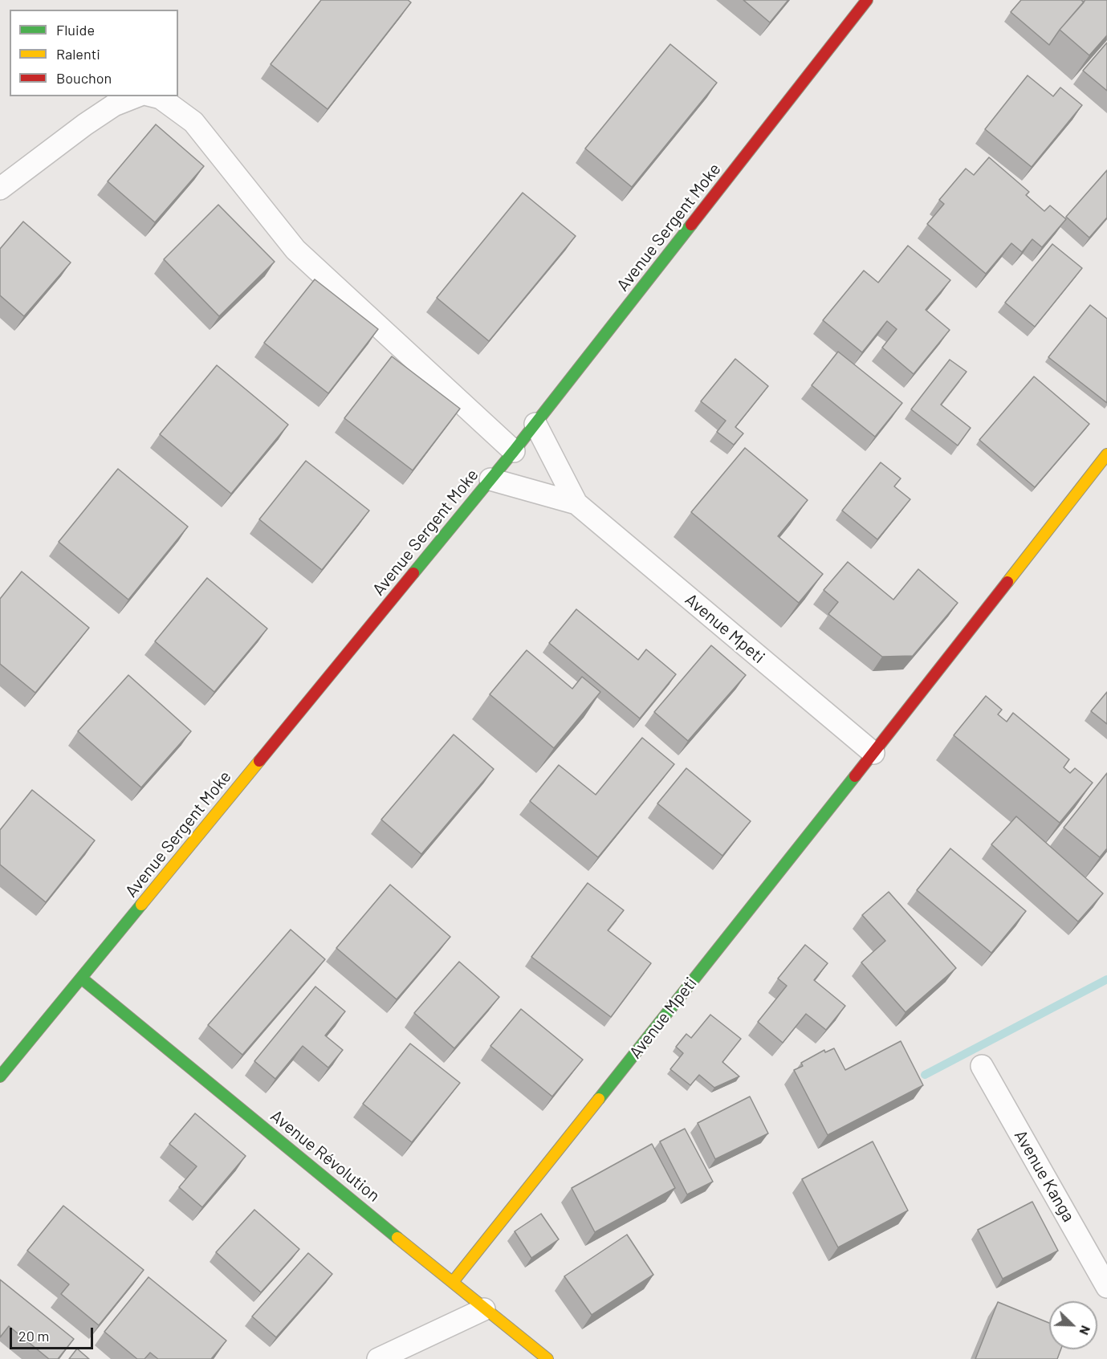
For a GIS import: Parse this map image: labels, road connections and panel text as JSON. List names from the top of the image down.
{
  "streets": {
    "street": [
      "Avenue Sergent Moke",
      "Avenue Mpeti",
      "Avenue Révolution",
      "Avenue Kanga"
    ]
  },
  "crossings": [
    ["Avenue Sergent Moke", "Avenue Mpeti"],
    ["Avenue Sergent Moke", "Avenue Révolution"],
    ["Avenue Mpeti", "Avenue Révolution"]
  ],
  "legend": ["Fluide", "Ralenti", "Bouchon"],
  "scale_bar": "20 m",
  "north": "bottom right"
}
